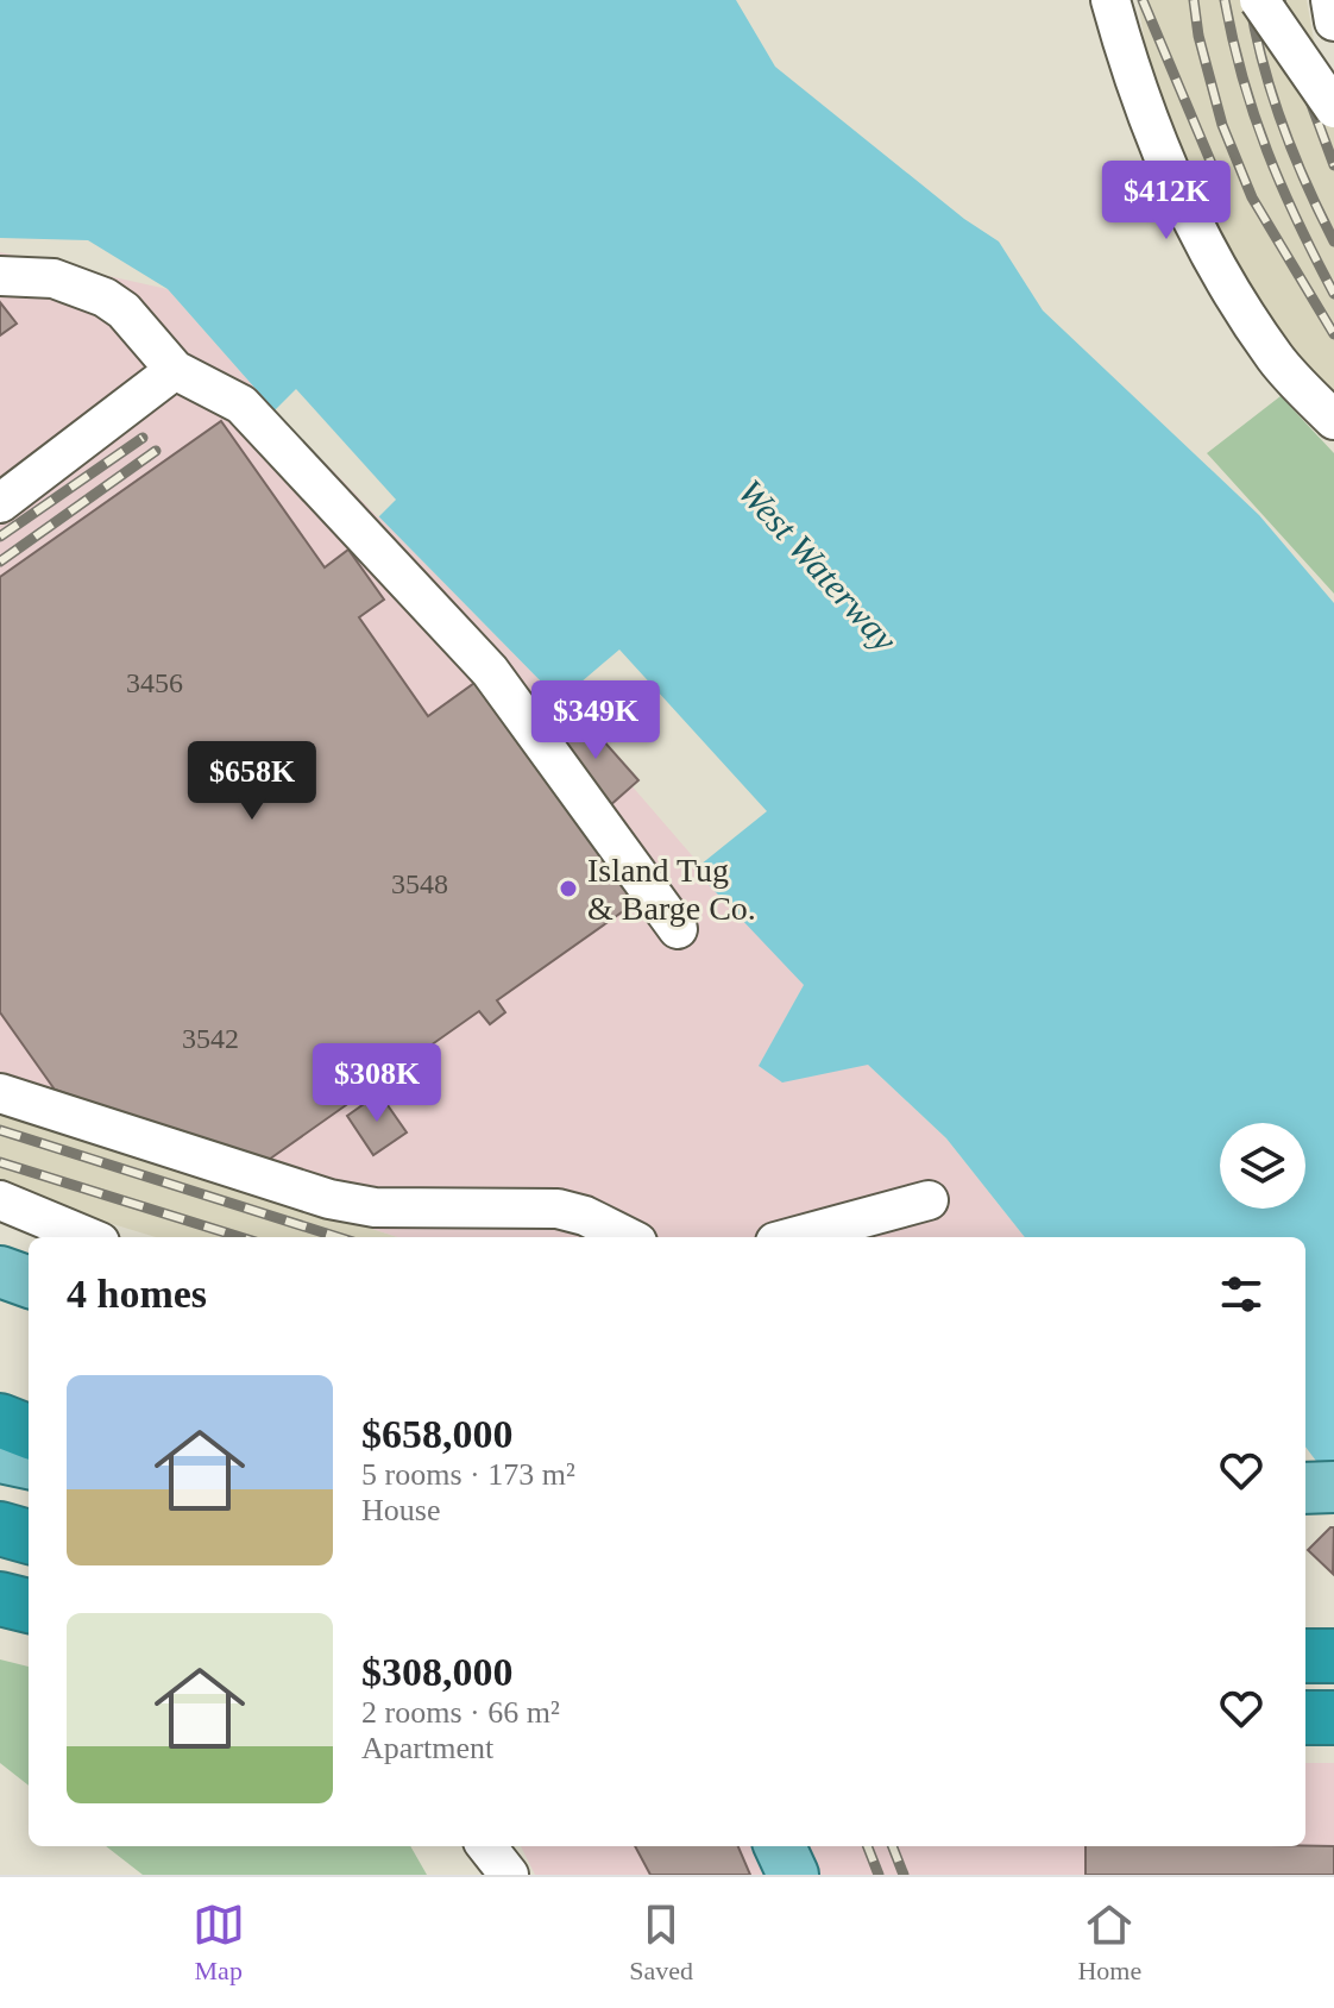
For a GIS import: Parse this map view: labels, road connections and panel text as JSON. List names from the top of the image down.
{
  "water": ["West Waterway"],
  "places": ["Island Tug & Barge Co."],
  "house_numbers": ["3456", "3548", "3542"],
  "page": {
    "price": [
      "$412K",
      "$349K",
      "$658K",
      "$308K"
    ],
    "heading": "4 homes",
    "list": [
      {
        "name": "$658,000",
        "note": "5 rooms · 173 m² · House"
      },
      {
        "name": "$308,000",
        "note": "2 rooms · 66 m² · Apartment"
      }
    ],
    "tabs": ["Map", "Saved", "Home"]
  }
}
